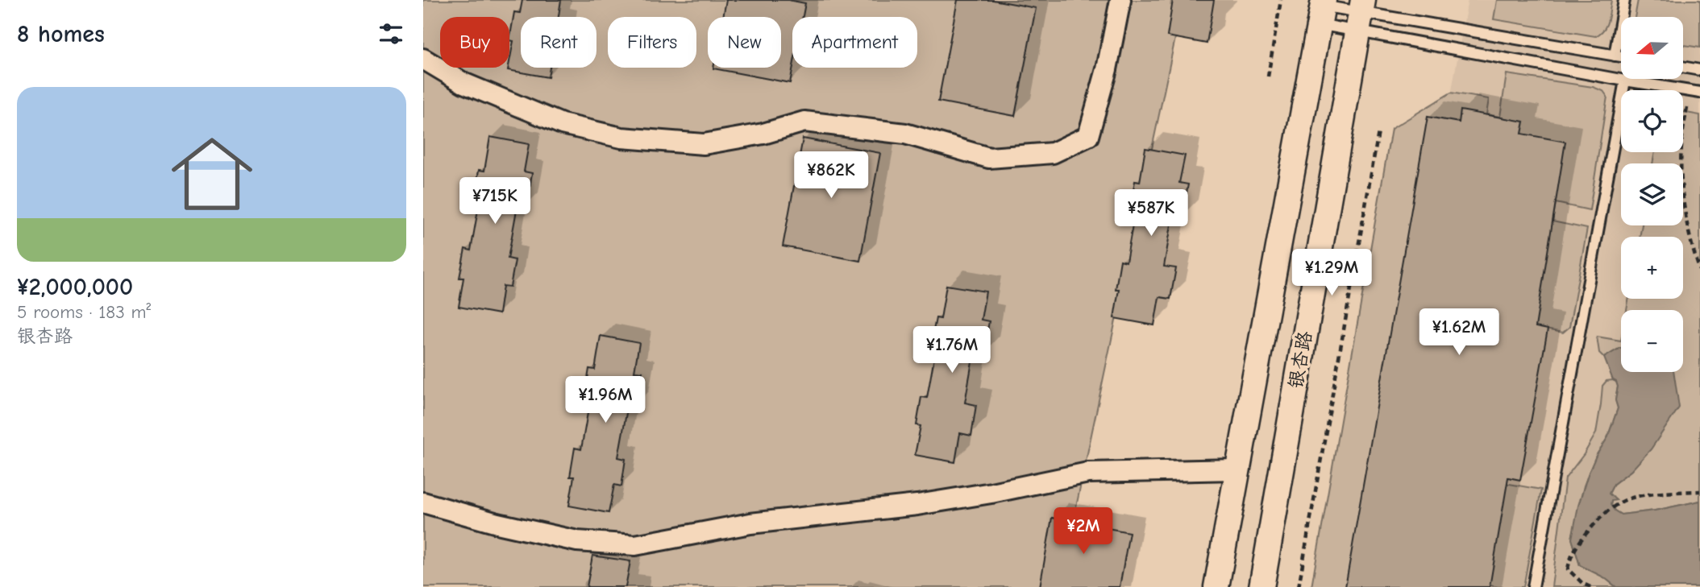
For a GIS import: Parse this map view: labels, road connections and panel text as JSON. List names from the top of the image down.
{
  "streets": {
    "street": ["银杏路"]
  },
  "north": "left",
  "page": {
    "heading": "8 homes",
    "map_buttons": ["+", "−"],
    "chip": [
      "Buy",
      "Rent",
      "Filters",
      "New",
      "Apartment"
    ],
    "list": [
      {
        "name": "¥2,000,000",
        "note": "5 rooms · 183 m² · 银杏路"
      }
    ],
    "price": [
      "¥862K",
      "¥715K",
      "¥587K",
      "¥1.29M",
      "¥1.62M",
      "¥1.76M",
      "¥1.96M",
      "¥2M"
    ]
  }
}
